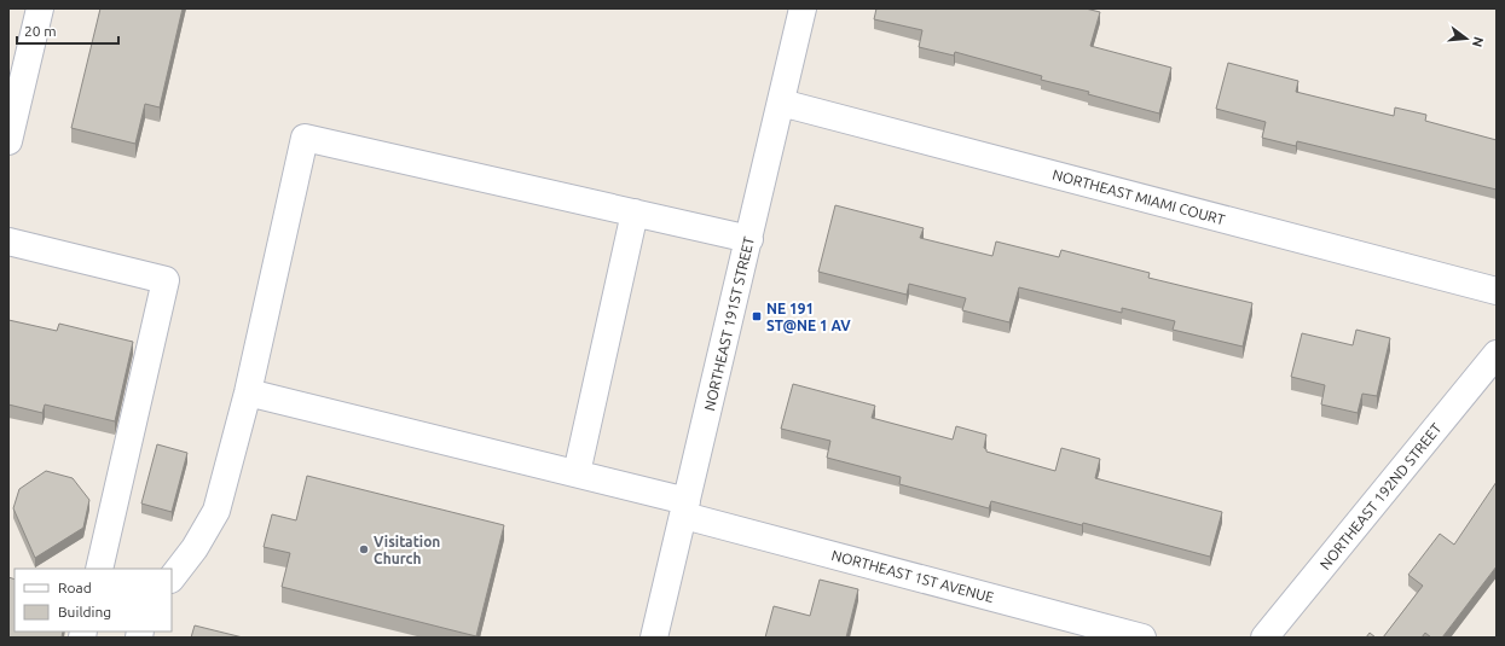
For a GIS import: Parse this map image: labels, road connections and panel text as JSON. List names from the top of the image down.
{
  "streets": {
    "street": [
      "NORTHEAST MIAMI COURT",
      "NORTHEAST 191ST STREET",
      "NORTHEAST 192ND STREET",
      "NORTHEAST 1ST AVENUE"
    ]
  },
  "crossings": [
    ["NORTHEAST MIAMI COURT", "NORTHEAST 191ST STREET"],
    ["NORTHEAST 191ST STREET", "NORTHEAST 1ST AVENUE"]
  ],
  "places": {
    "transit": ["NE 191 ST@NE 1 AV"],
    "other": ["Visitation Church"]
  },
  "legend": ["Road", "Building"],
  "scale_bar": "20 m",
  "north": "right"
}
